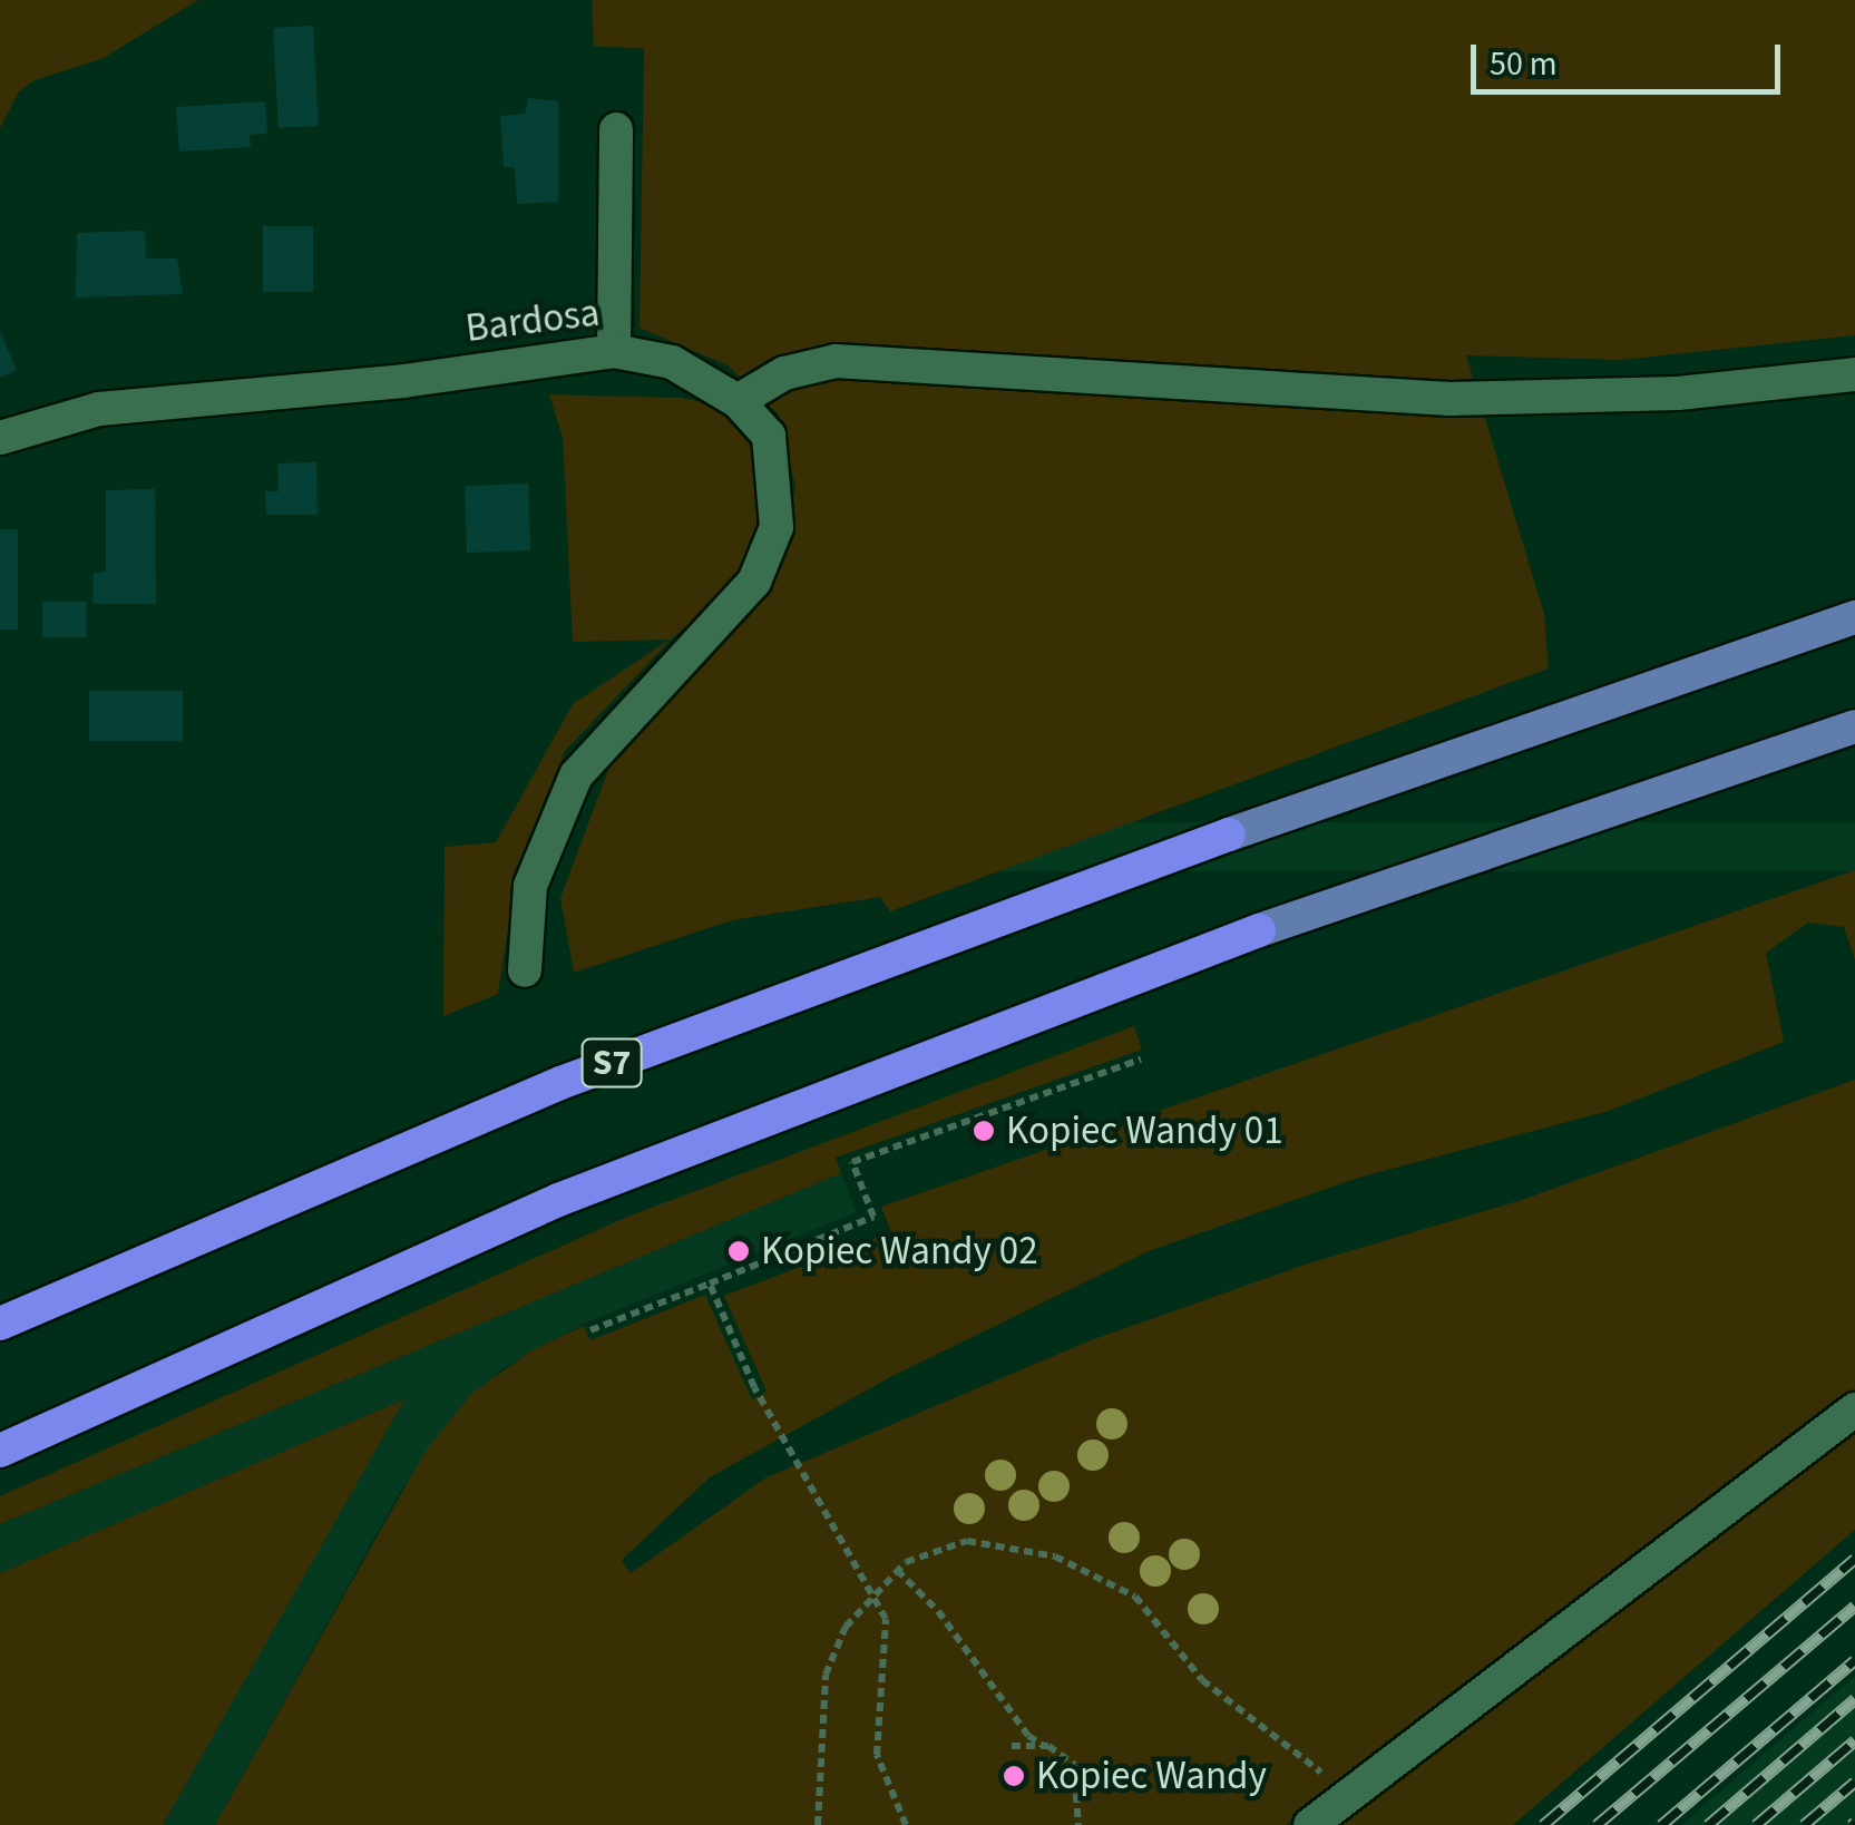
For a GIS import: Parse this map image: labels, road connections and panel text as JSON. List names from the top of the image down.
{
  "streets": {
    "highway": ["S7"],
    "street": ["Bardosa"]
  },
  "places": ["Kopiec Wandy 01", "Kopiec Wandy 02", "Kopiec Wandy"],
  "scale_bar": "50 m"
}
